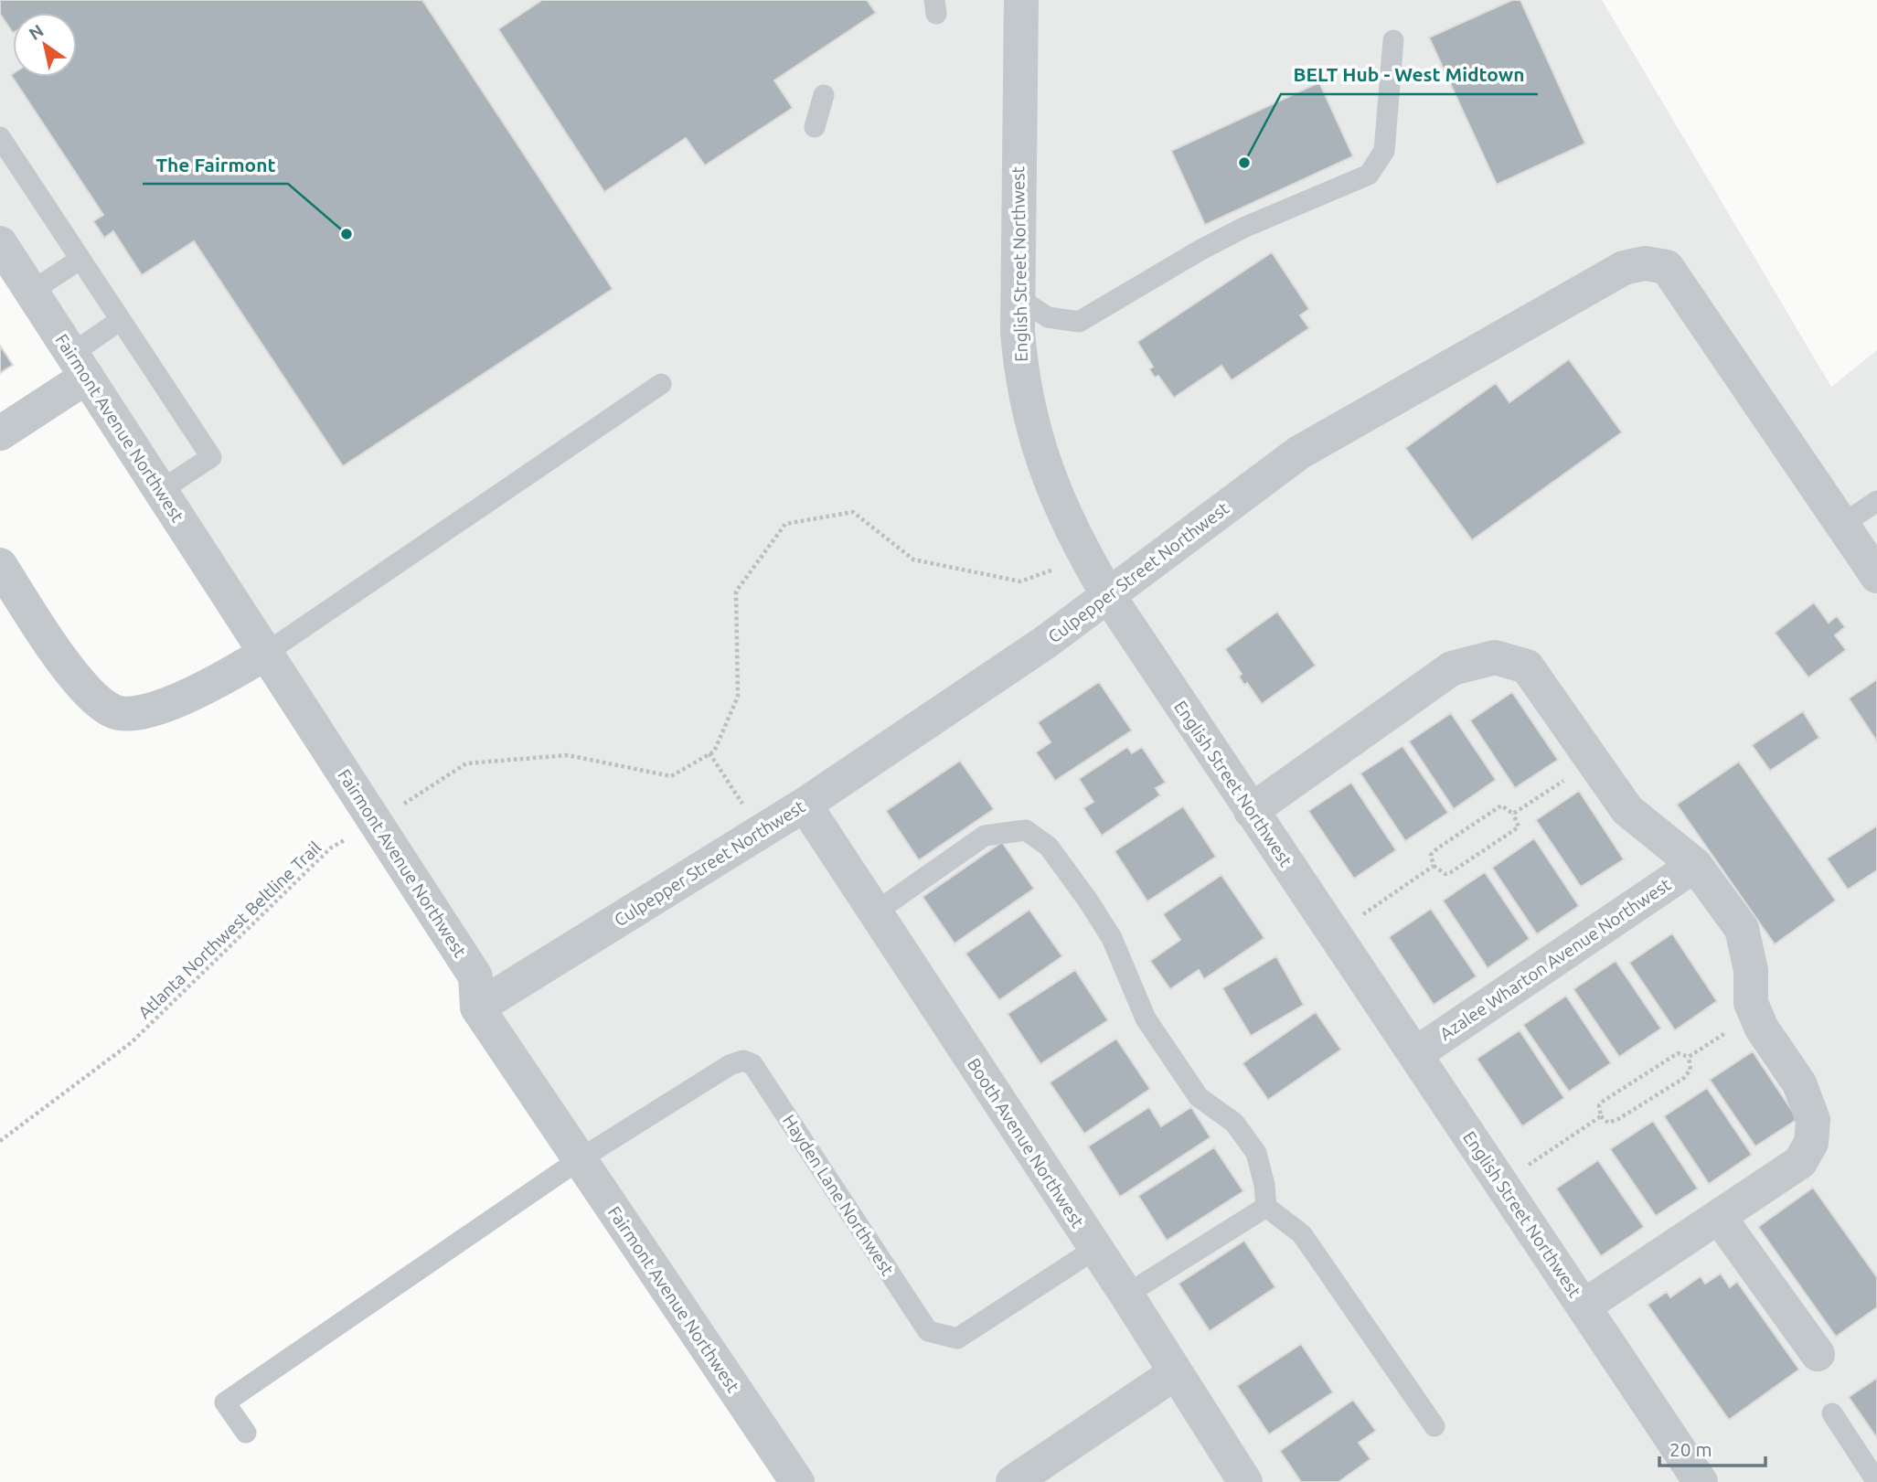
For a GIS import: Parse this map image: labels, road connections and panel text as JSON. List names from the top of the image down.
{
  "streets": {
    "street": [
      "English Street Northwest",
      "Fairmont Avenue Northwest",
      "Culpepper Street Northwest",
      "Azalee Wharton Avenue Northwest",
      "Booth Avenue Northwest"
    ],
    "lane": ["Hayden Lane Northwest"],
    "path": ["Atlanta Northwest Beltline Trail"]
  },
  "crossings": [
    ["English Street Northwest", "Culpepper Street Northwest"],
    ["English Street Northwest", "Atlanta Northwest Beltline Trail"],
    ["English Street Northwest", "Azalee Wharton Avenue Northwest"],
    ["Fairmont Avenue Northwest", "Culpepper Street Northwest"],
    ["Fairmont Avenue Northwest", "Atlanta Northwest Beltline Trail"],
    ["Fairmont Avenue Northwest", "Hayden Lane Northwest"],
    ["Culpepper Street Northwest", "Booth Avenue Northwest"],
    ["Booth Avenue Northwest", "Hayden Lane Northwest"]
  ],
  "places": ["BELT Hub - West Midtown", "The Fairmont"],
  "scale_bar": "20 m",
  "north": "top left"
}
